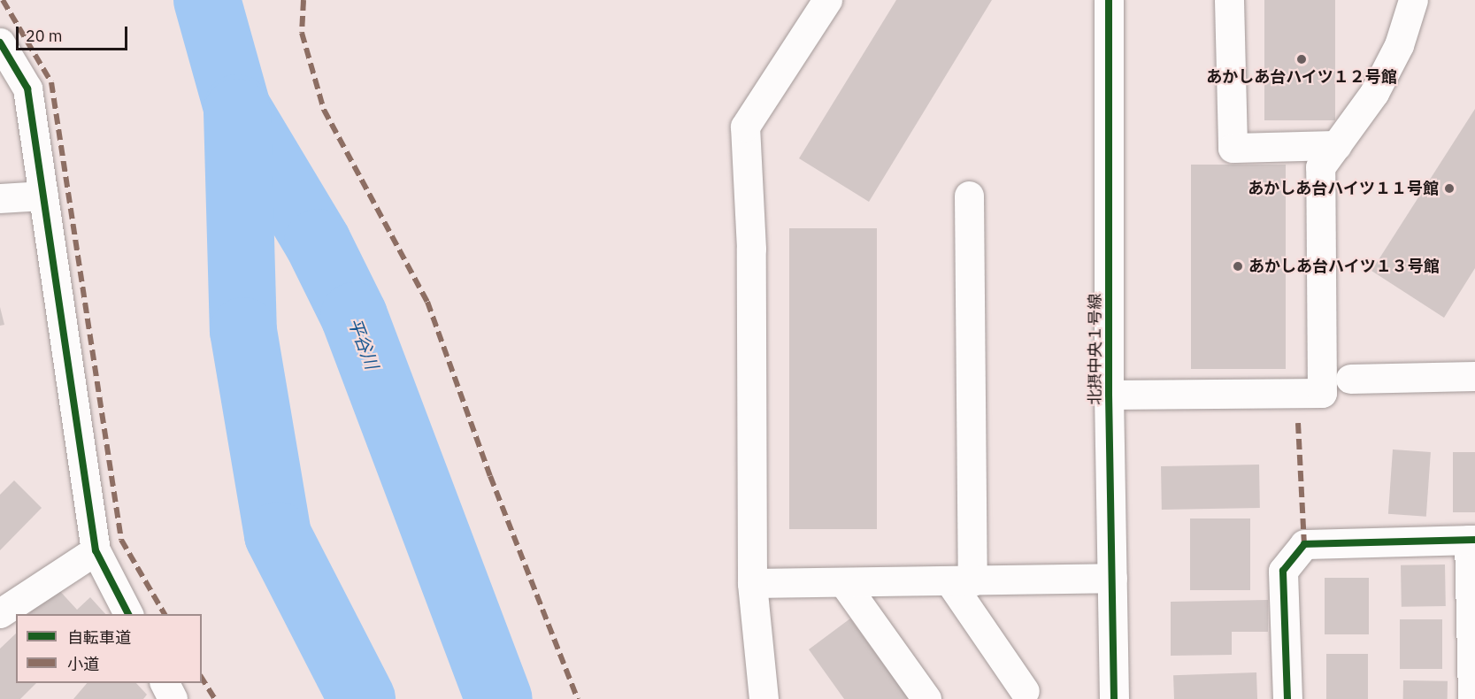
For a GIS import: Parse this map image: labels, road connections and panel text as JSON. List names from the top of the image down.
{
  "streets": {
    "street": ["北摂中央１号線"]
  },
  "water": ["平谷川"],
  "places": ["あかしあ台ハイツ１２号館", "あかしあ台ハイツ１１号館", "あかしあ台ハイツ１３号館"],
  "legend": ["自転車道", "小道"],
  "scale_bar": "20 m"
}
